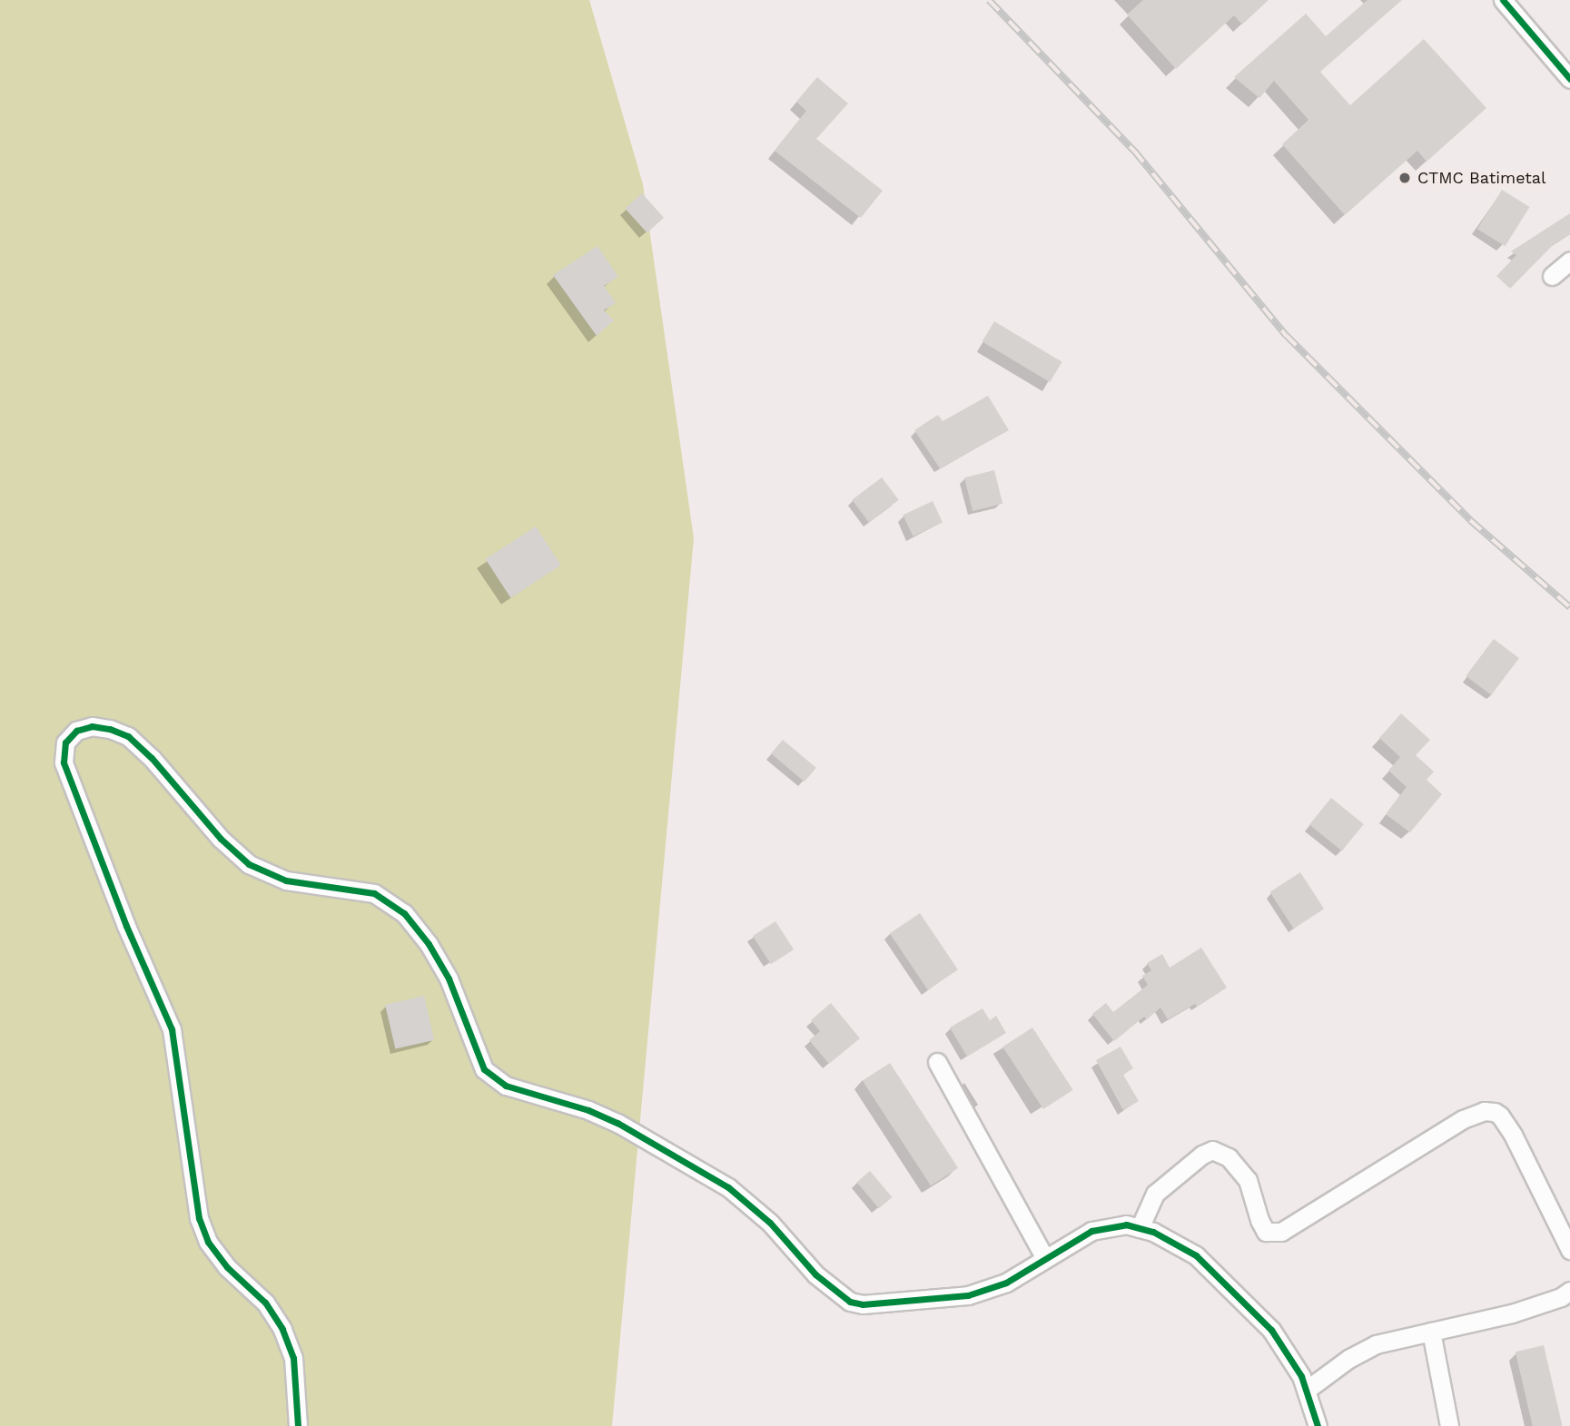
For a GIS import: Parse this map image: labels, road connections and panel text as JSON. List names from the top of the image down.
{
  "places": ["CTMC Batimetal"]
}
